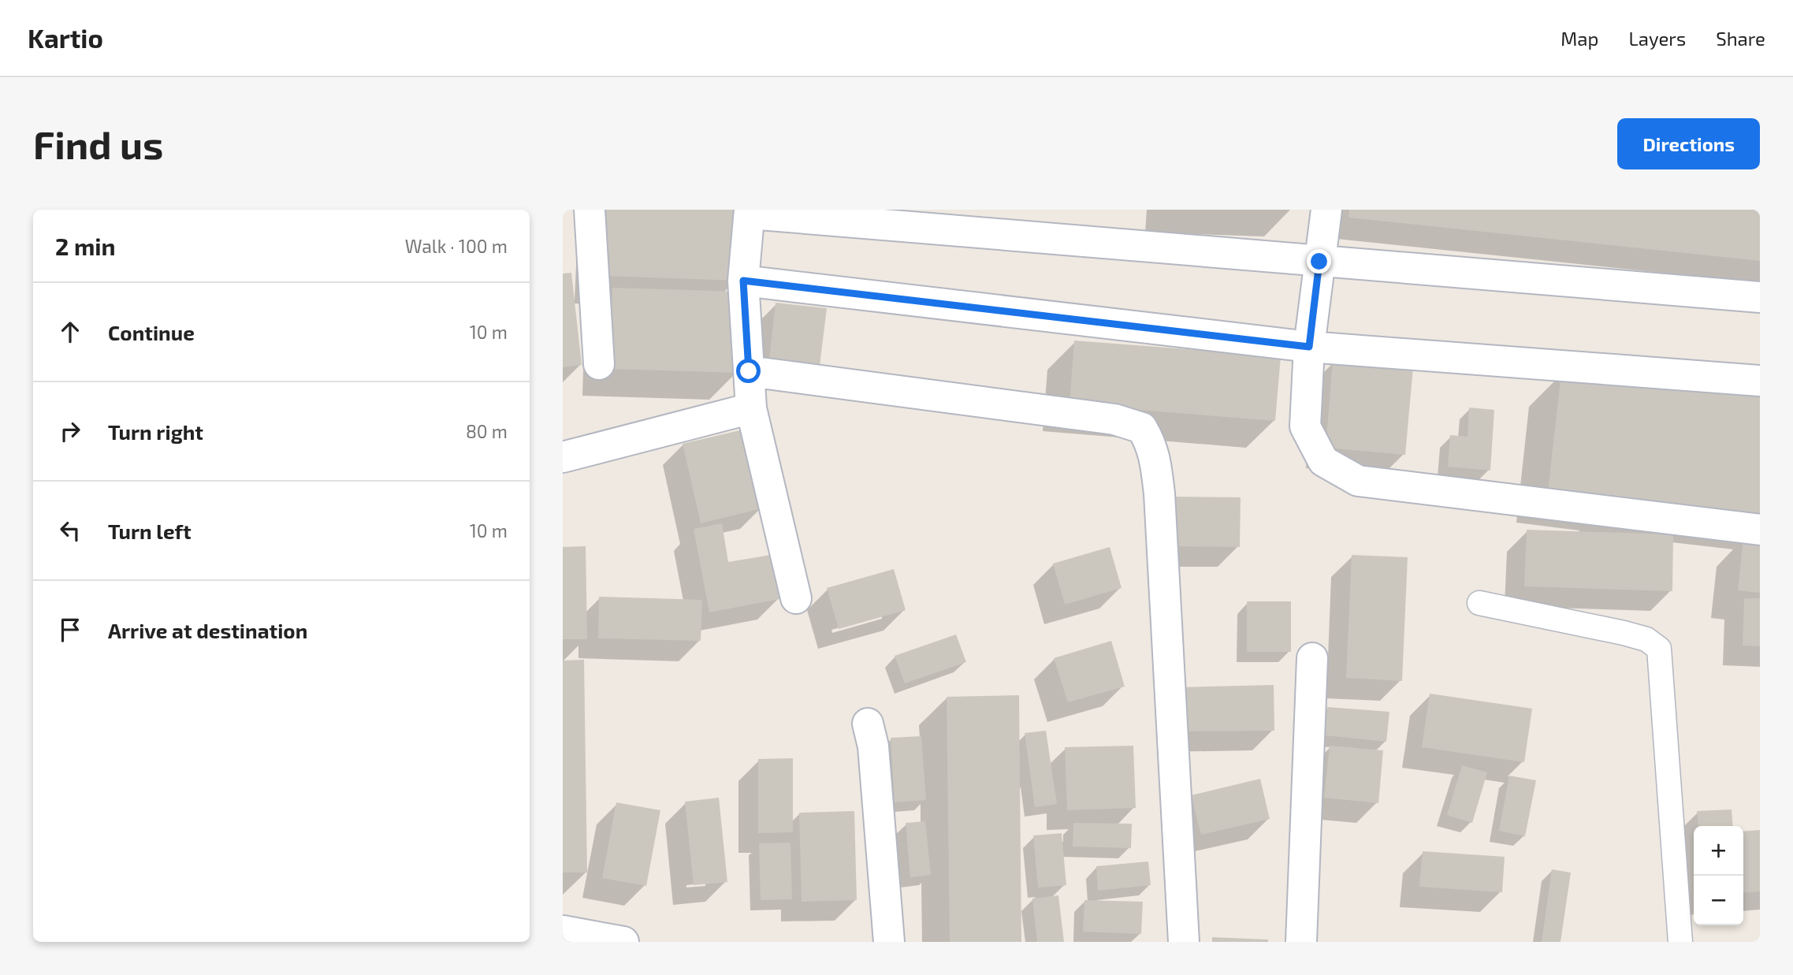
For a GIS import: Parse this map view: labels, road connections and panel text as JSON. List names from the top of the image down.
{
  "page": {
    "header": "Kartio",
    "nav": ["Map", "Layers", "Share"],
    "buttons": "Directions",
    "title": "Find us",
    "heading": ["2 min", "Walk · 100 m"],
    "list": [
      ["Continue", "10 m"],
      ["Turn right", "80 m"],
      ["Turn left", "10 m"],
      "Arrive at destination"
    ],
    "map_buttons": ["+", "−"]
  }
}
